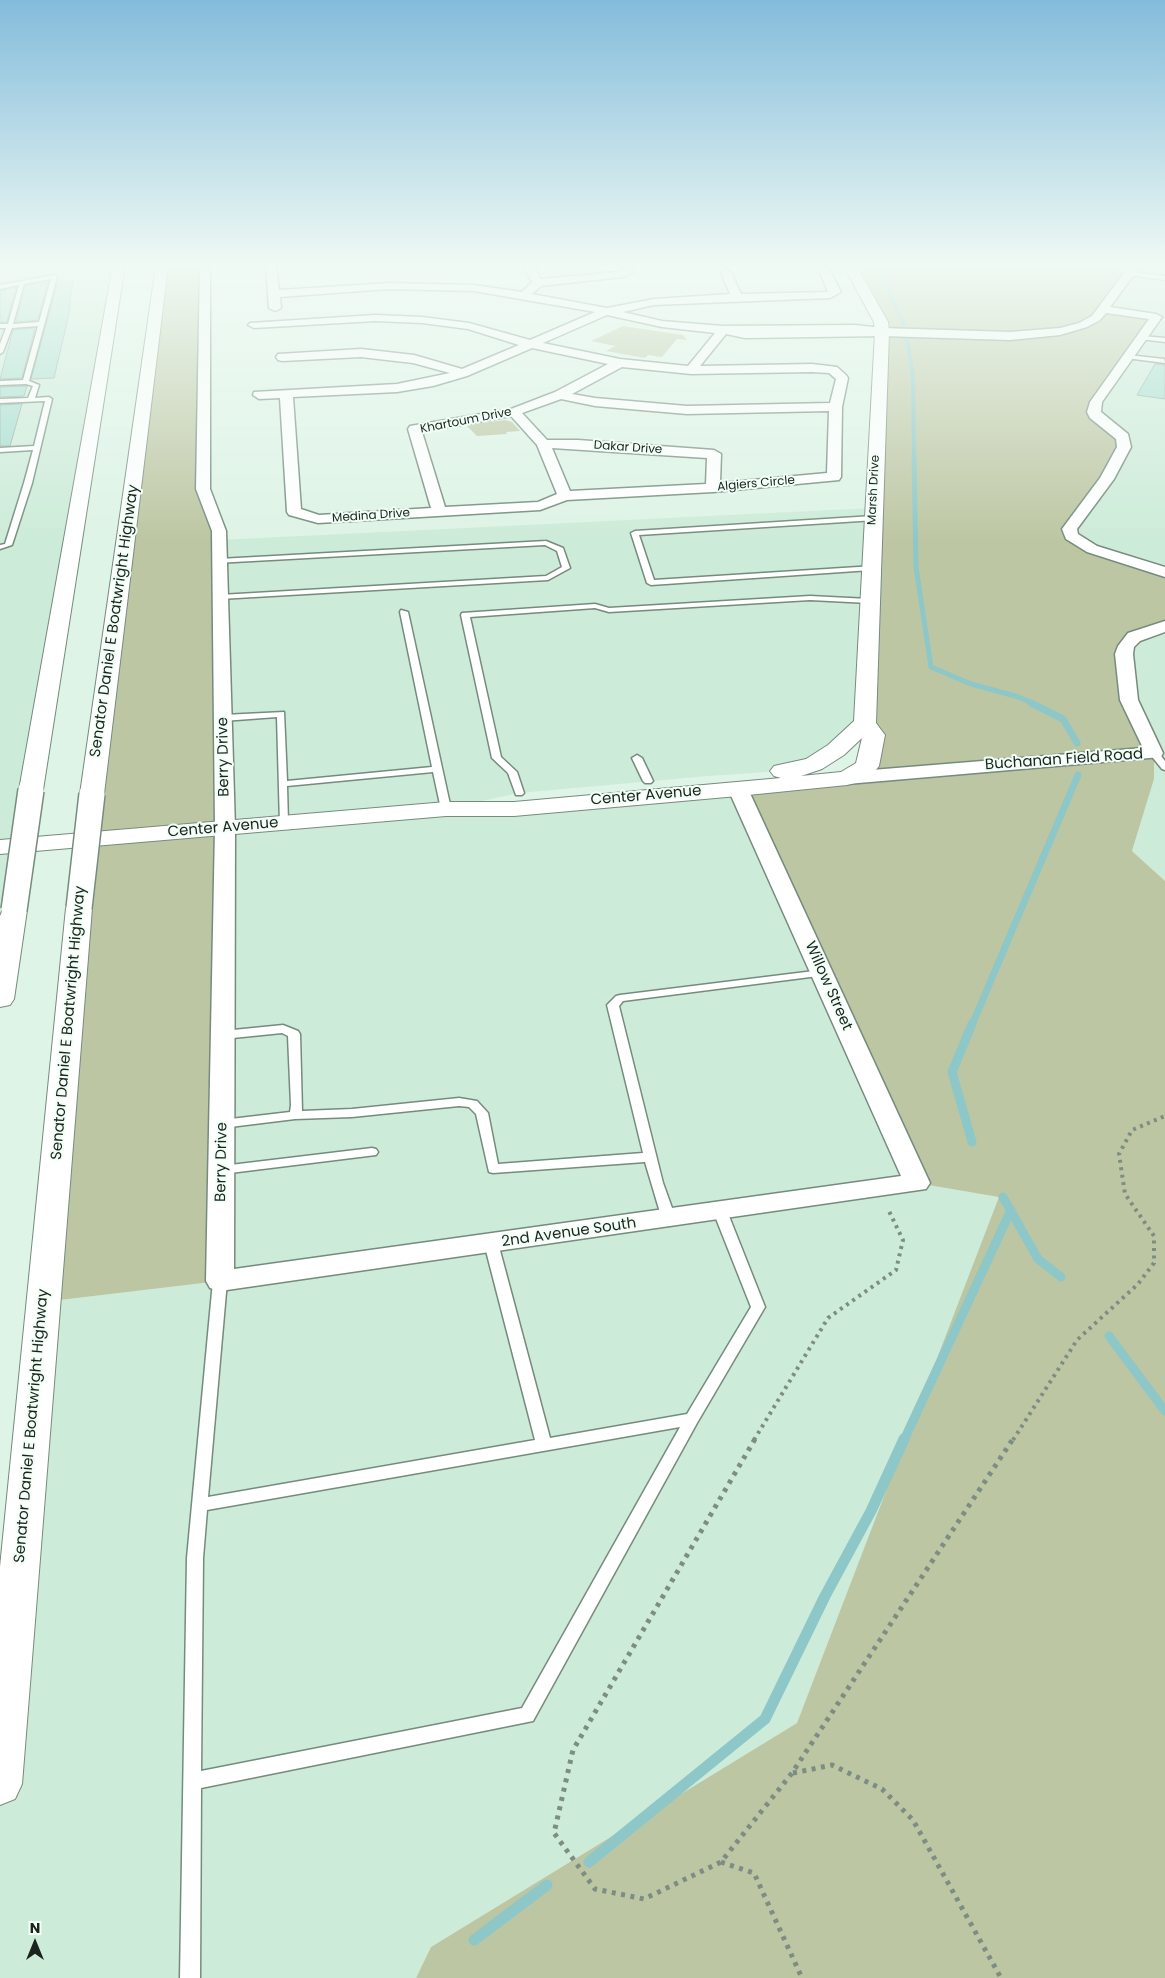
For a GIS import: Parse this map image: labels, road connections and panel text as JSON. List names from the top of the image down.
{
  "streets": {
    "main road": ["Marsh Drive", "Senator Daniel E Boatwright Highway", "Center Avenue"],
    "street": [
      "Khartoum Drive",
      "Dakar Drive",
      "Algiers Circle",
      "Medina Drive",
      "Berry Drive",
      "Buchanan Field Road",
      "Willow Street",
      "2nd Avenue South"
    ]
  },
  "crossings": [
    ["Khartoum Drive", "Medina Drive"],
    ["Dakar Drive", "Algiers Circle"],
    ["Algiers Circle", "Medina Drive"],
    ["Marsh Drive", "Buchanan Field Road"],
    ["Marsh Drive", "Center Avenue"],
    ["Berry Drive", "Center Avenue"],
    ["Berry Drive", "2nd Avenue South"],
    ["Buchanan Field Road", "Center Avenue"],
    ["Center Avenue", "Willow Street"],
    ["Willow Street", "2nd Avenue South"]
  ],
  "north": "top"
}
